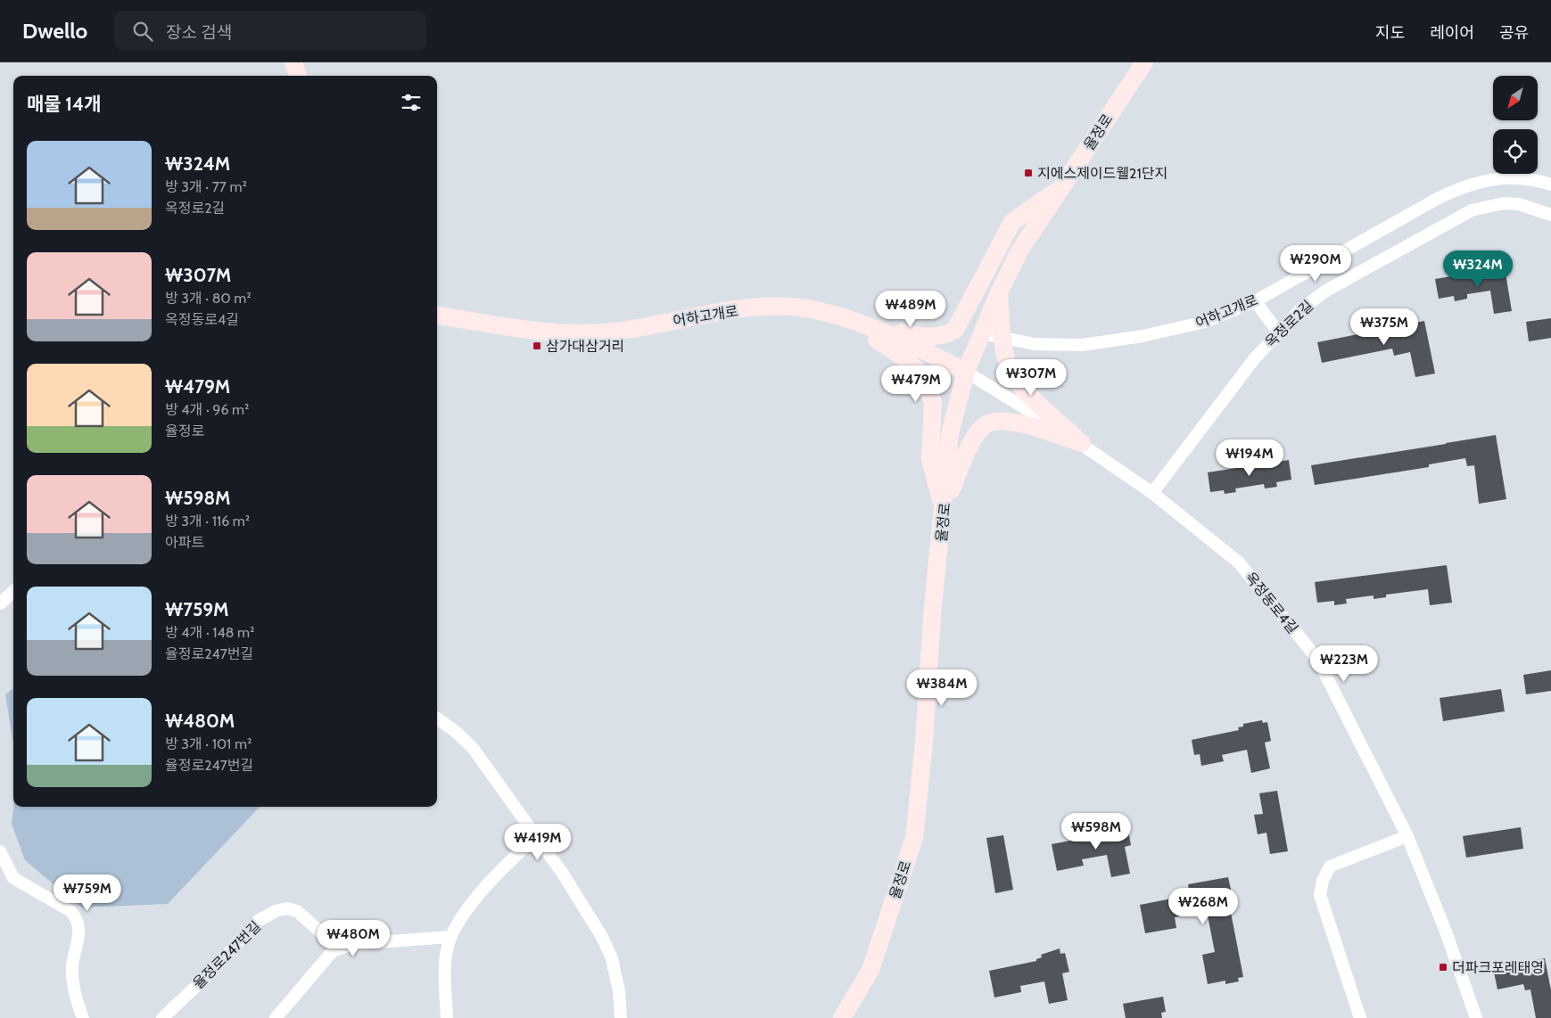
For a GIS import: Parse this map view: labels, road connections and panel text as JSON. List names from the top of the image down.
{
  "streets": {
    "main road": ["율정로", "어하고개로"],
    "street": ["옥정로2길", "옥정동로4길", "율정로247번길"]
  },
  "crossings": [
    ["율정로", "어하고개로"],
    ["율정로", "옥정동로4길"],
    ["어하고개로", "옥정동로4길"],
    ["옥정로2길", "옥정동로4길"]
  ],
  "places": {
    "transit": ["지에스제이드웰21단지", "삼가대삼거리", "더파크포레태영"]
  },
  "north": "bottom left",
  "page": {
    "header": "Dwello",
    "search": "장소 검색",
    "nav": ["지도", "레이어", "공유"],
    "heading": "매물 14개",
    "list": [
      {
        "name": "₩324M",
        "note": "방 3개 · 77 m² · 옥정로2길"
      },
      {
        "name": "₩307M",
        "note": "방 3개 · 80 m² · 옥정동로4길"
      },
      {
        "name": "₩479M",
        "note": "방 4개 · 96 m² · 율정로"
      },
      {
        "name": "₩598M",
        "note": "방 3개 · 116 m² · 아파트"
      },
      {
        "name": "₩759M",
        "note": "방 4개 · 148 m² · 율정로247번길"
      },
      {
        "name": "₩480M",
        "note": "방 3개 · 101 m² · 율정로247번길"
      }
    ],
    "price": [
      "₩290M",
      "₩324M",
      "₩489M",
      "₩375M",
      "₩307M",
      "₩479M",
      "₩194M",
      "₩223M",
      "₩384M",
      "₩598M",
      "₩419M",
      "₩759M",
      "₩268M",
      "₩480M"
    ]
  }
}
